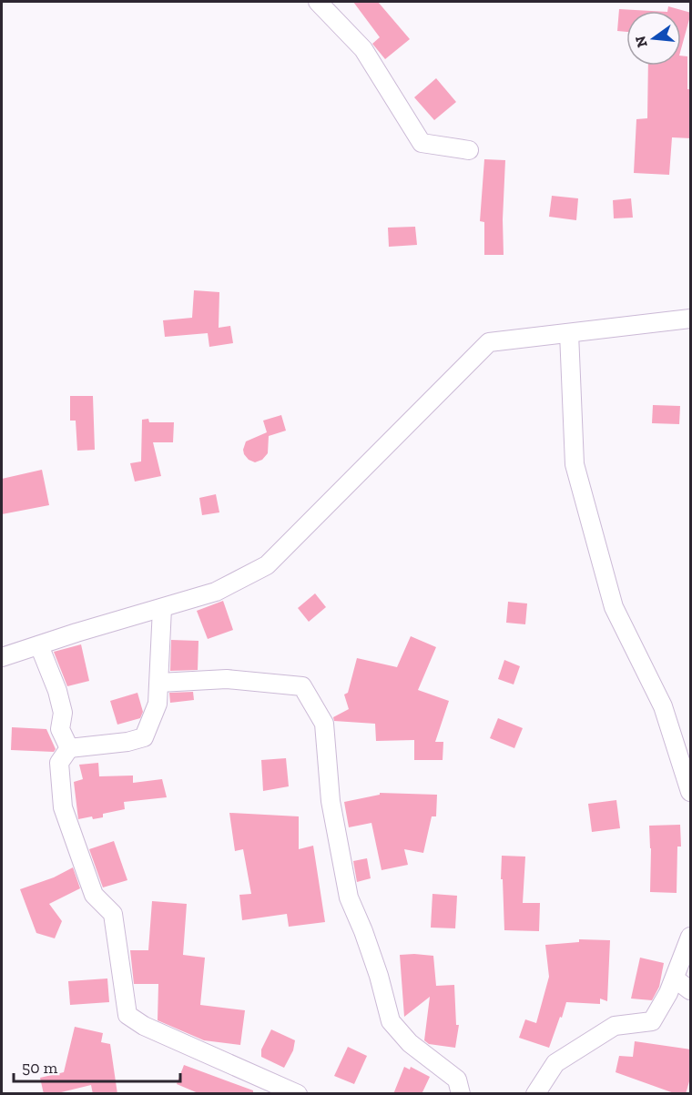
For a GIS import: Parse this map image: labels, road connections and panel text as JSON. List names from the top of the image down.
{
  "scale_bar": "50 m",
  "north": "left"
}
